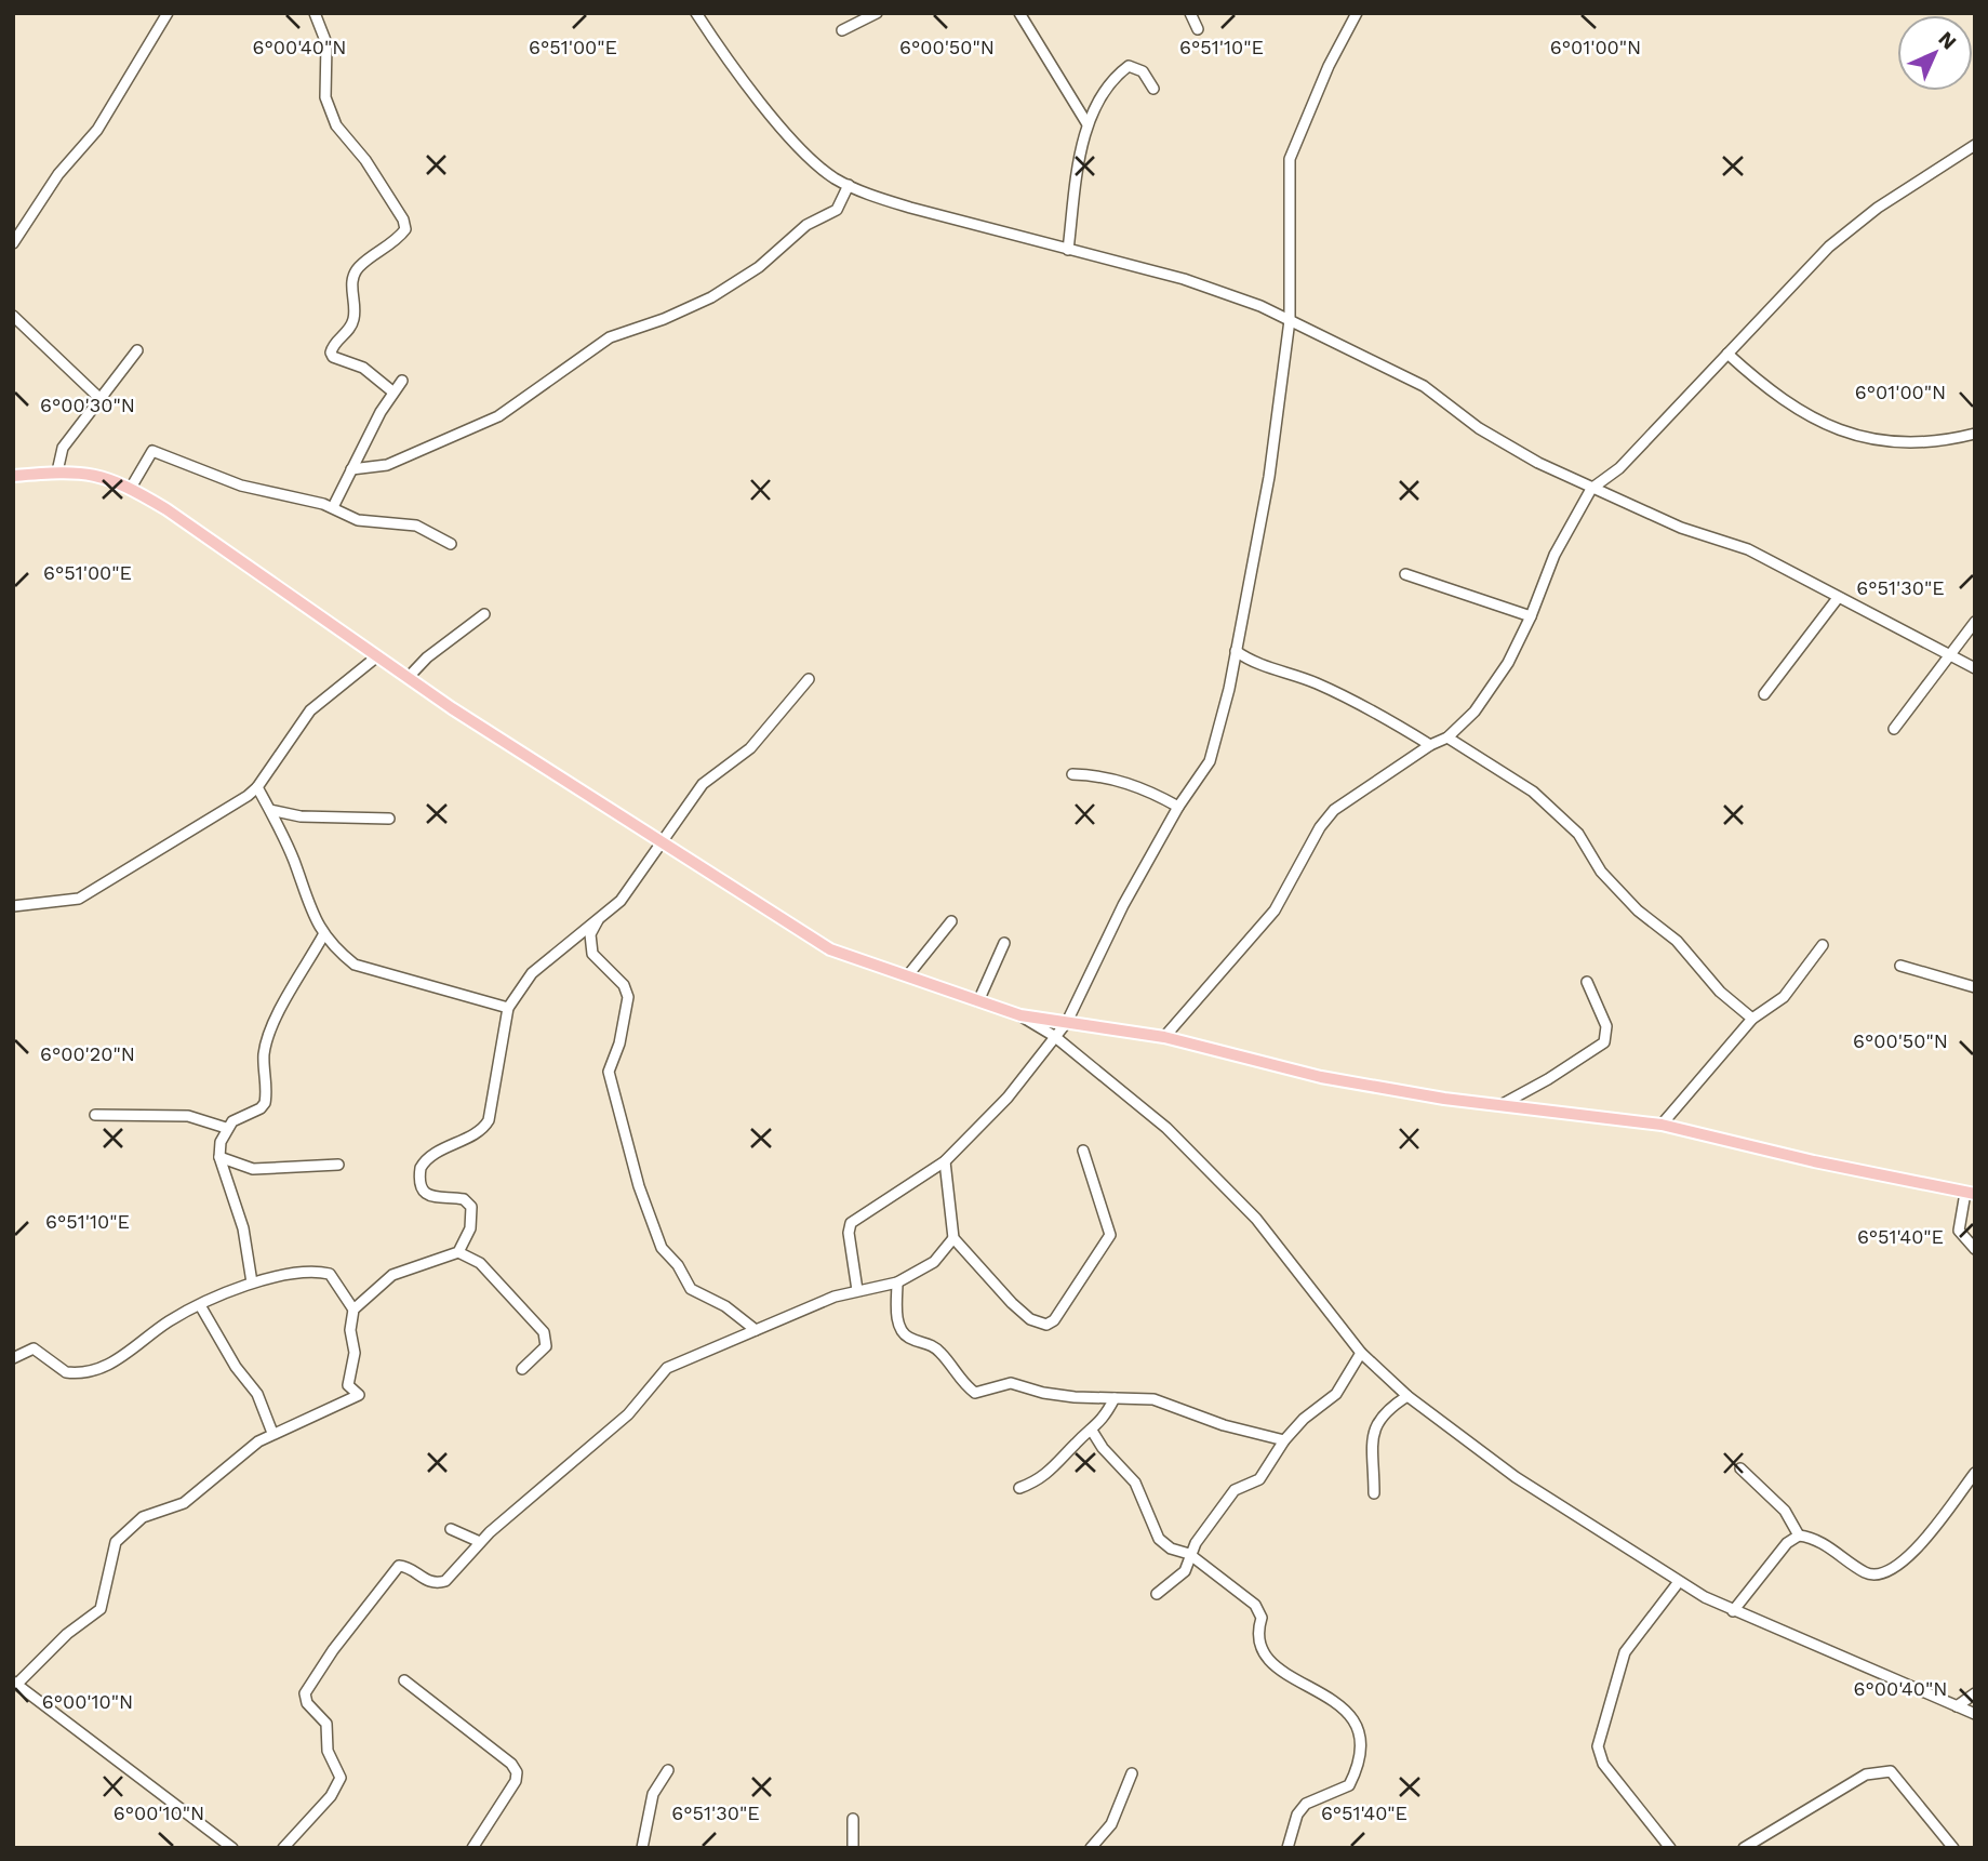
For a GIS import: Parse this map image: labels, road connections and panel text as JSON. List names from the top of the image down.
{
  "north": "top right",
  "coordinates": [
    "6°00'40\"N",
    "6°51'00\"E",
    "6°00'50\"N",
    "6°51'10\"E",
    "6°01'00\"N",
    "6°00'30\"N",
    "6°51'30\"E",
    "6°00'20\"N",
    "6°51'40\"E",
    "6°00'10\"N"
  ]
}
